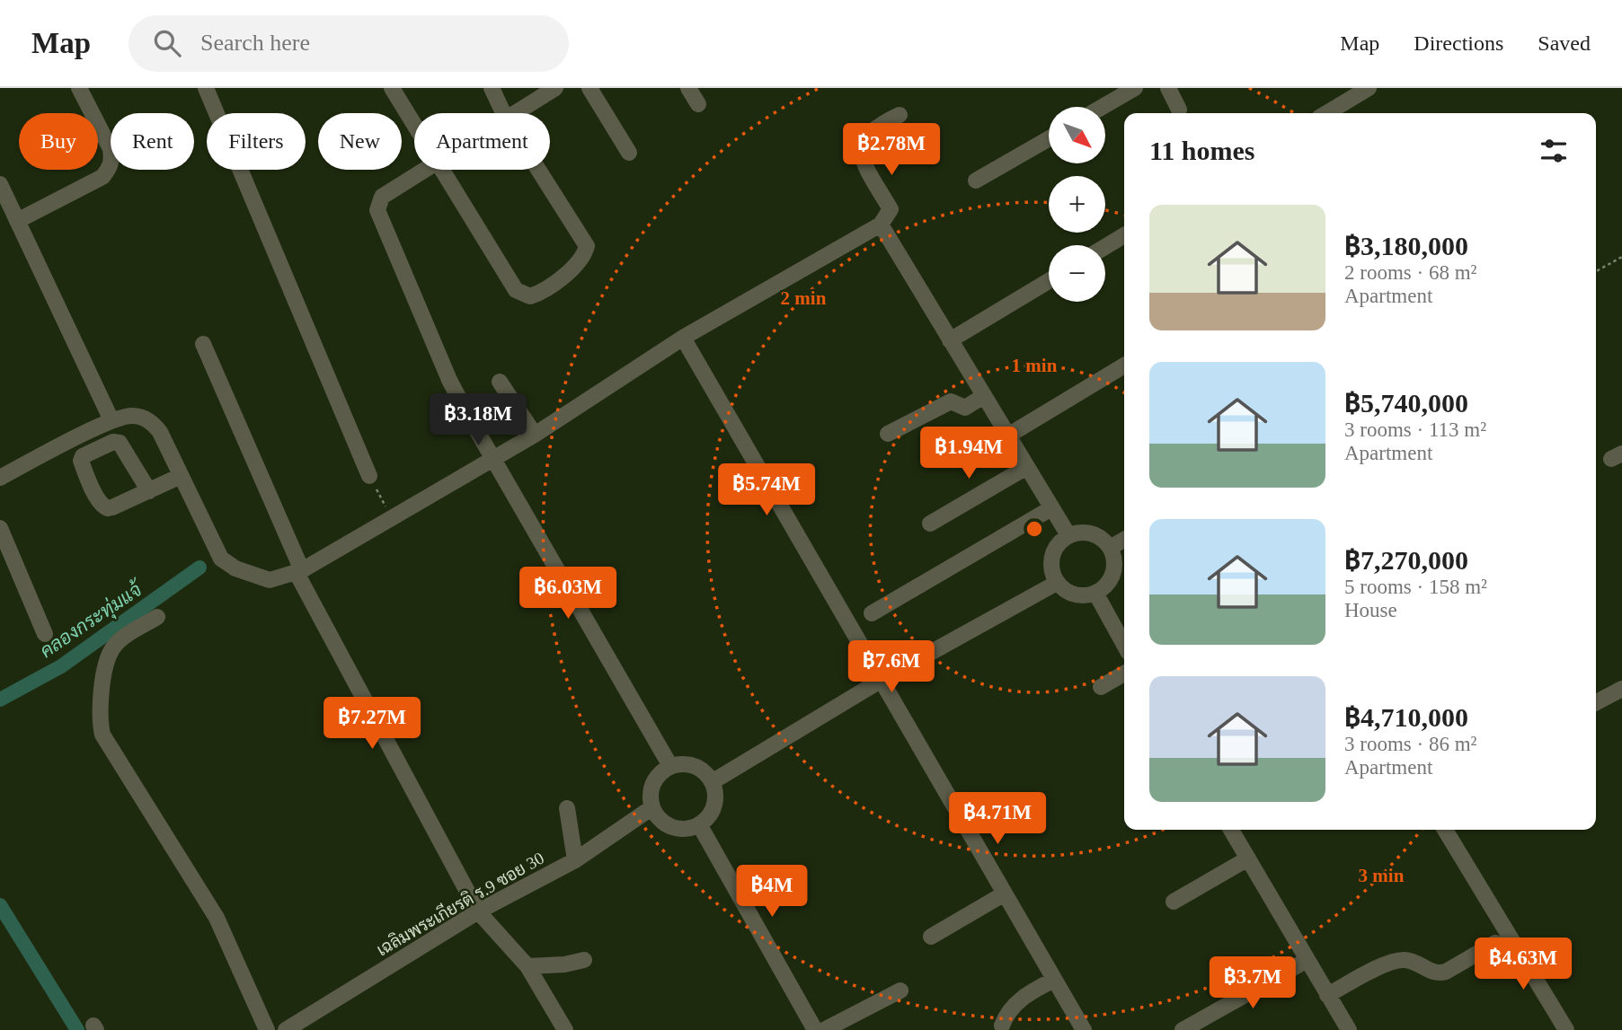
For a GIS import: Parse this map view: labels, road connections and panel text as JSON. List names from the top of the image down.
{
  "streets": {
    "street": ["เฉลิมพระเกียรติ ร.9 ซอย 30"]
  },
  "water": ["คลองกระทุ่มแจ้"],
  "north": "bottom right",
  "page": {
    "header": "Map",
    "search": "Search here",
    "nav": ["Map", "Directions", "Saved"],
    "map_buttons": ["+", "−"],
    "chip": [
      "Buy",
      "Rent",
      "Filters",
      "New",
      "Apartment"
    ],
    "heading": "11 homes",
    "price": [
      "฿2.78M",
      "฿3.18M",
      "฿1.94M",
      "฿5.74M",
      "฿6.03M",
      "฿7.6M",
      "฿7.27M",
      "฿4.71M",
      "฿4M",
      "฿4.63M",
      "฿3.7M"
    ],
    "list": [
      {
        "name": "฿3,180,000",
        "note": "2 rooms · 68 m² · Apartment"
      },
      {
        "name": "฿5,740,000",
        "note": "3 rooms · 113 m² · Apartment"
      },
      {
        "name": "฿7,270,000",
        "note": "5 rooms · 158 m² · House"
      },
      {
        "name": "฿4,710,000",
        "note": "3 rooms · 86 m² · Apartment"
      }
    ]
  },
  "rings": ["2 min", "1 min", "3 min"]
}
